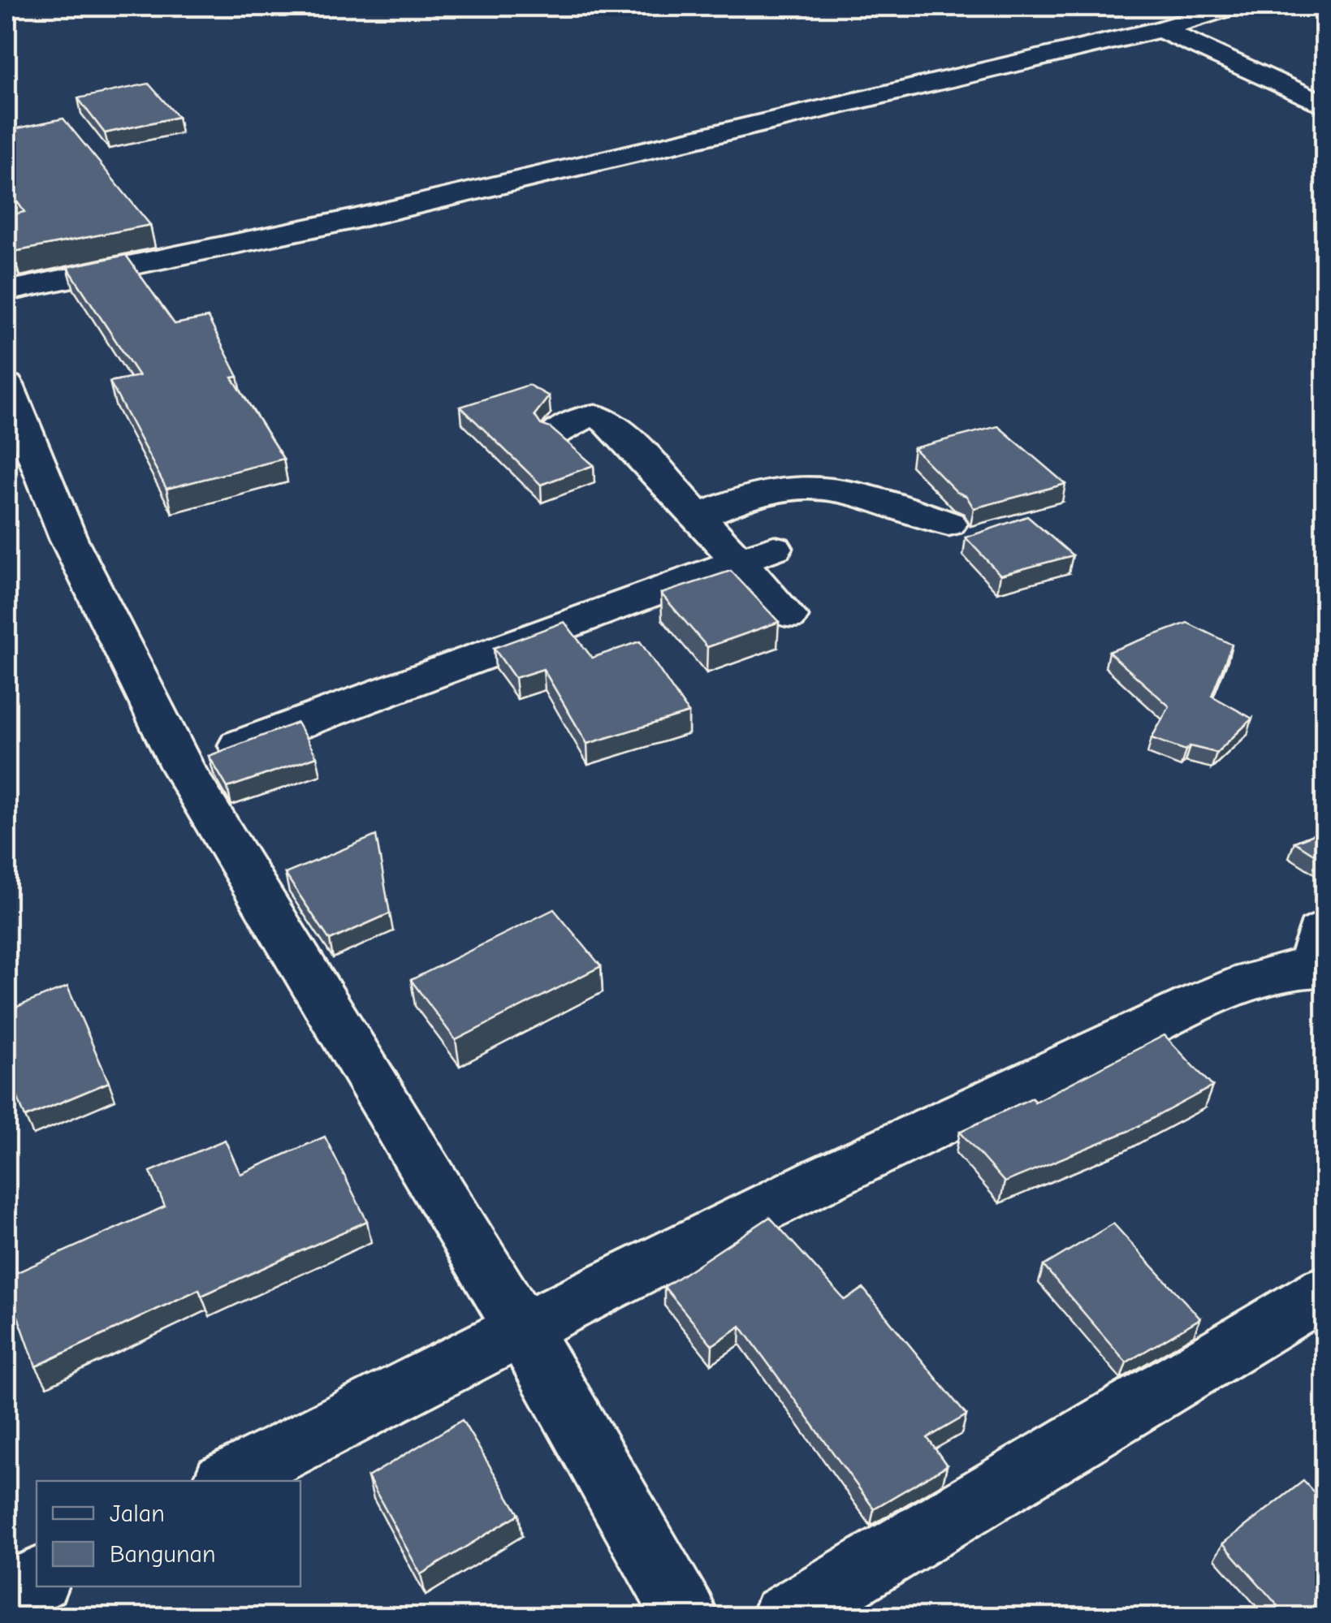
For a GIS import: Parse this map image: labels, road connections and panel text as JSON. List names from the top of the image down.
{
  "legend": ["Jalan", "Bangunan"]
}
